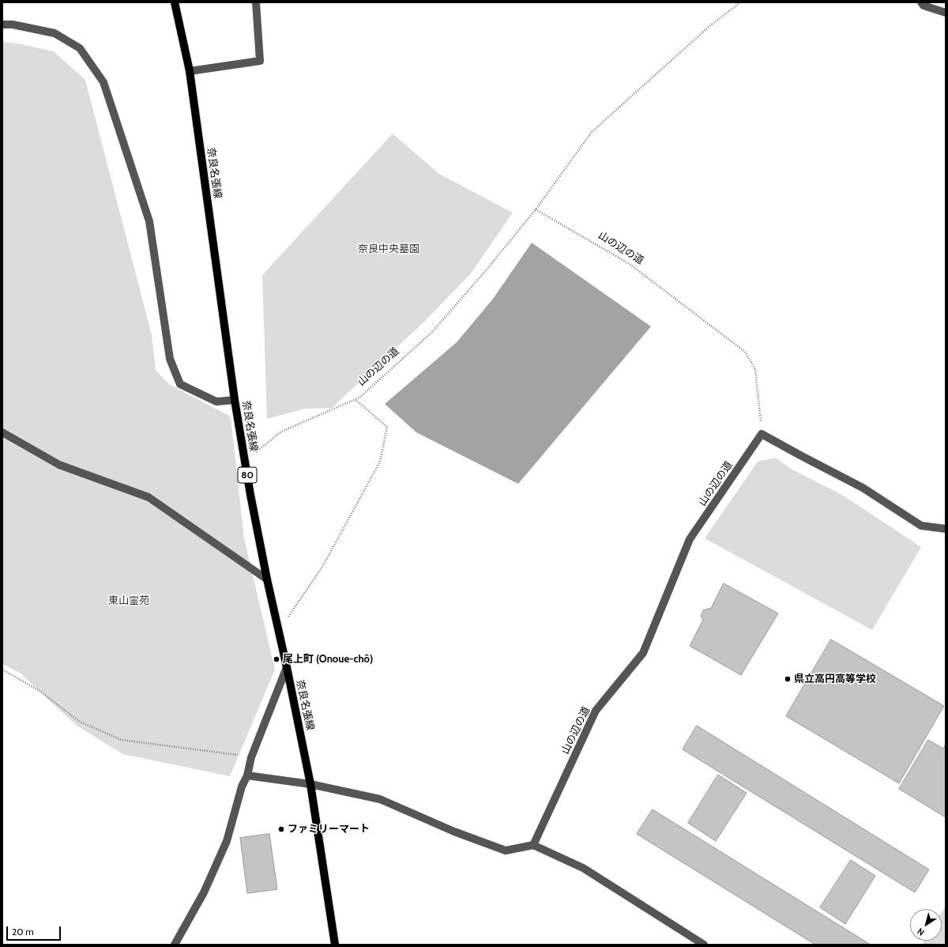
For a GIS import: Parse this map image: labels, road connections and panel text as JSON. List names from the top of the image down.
{
  "streets": {
    "main road": ["奈良名張線", "80"],
    "street": ["山の辺の道"]
  },
  "crossings": [
    ["奈良名張線", "山の辺の道"]
  ],
  "parks": ["奈良中央墓園", "東山霊苑"],
  "places": ["尾上町 (Onoue-chō)", "県立高円高等学校", "ファミリーマート"],
  "scale_bar": "20 m",
  "north": "bottom left"
}
